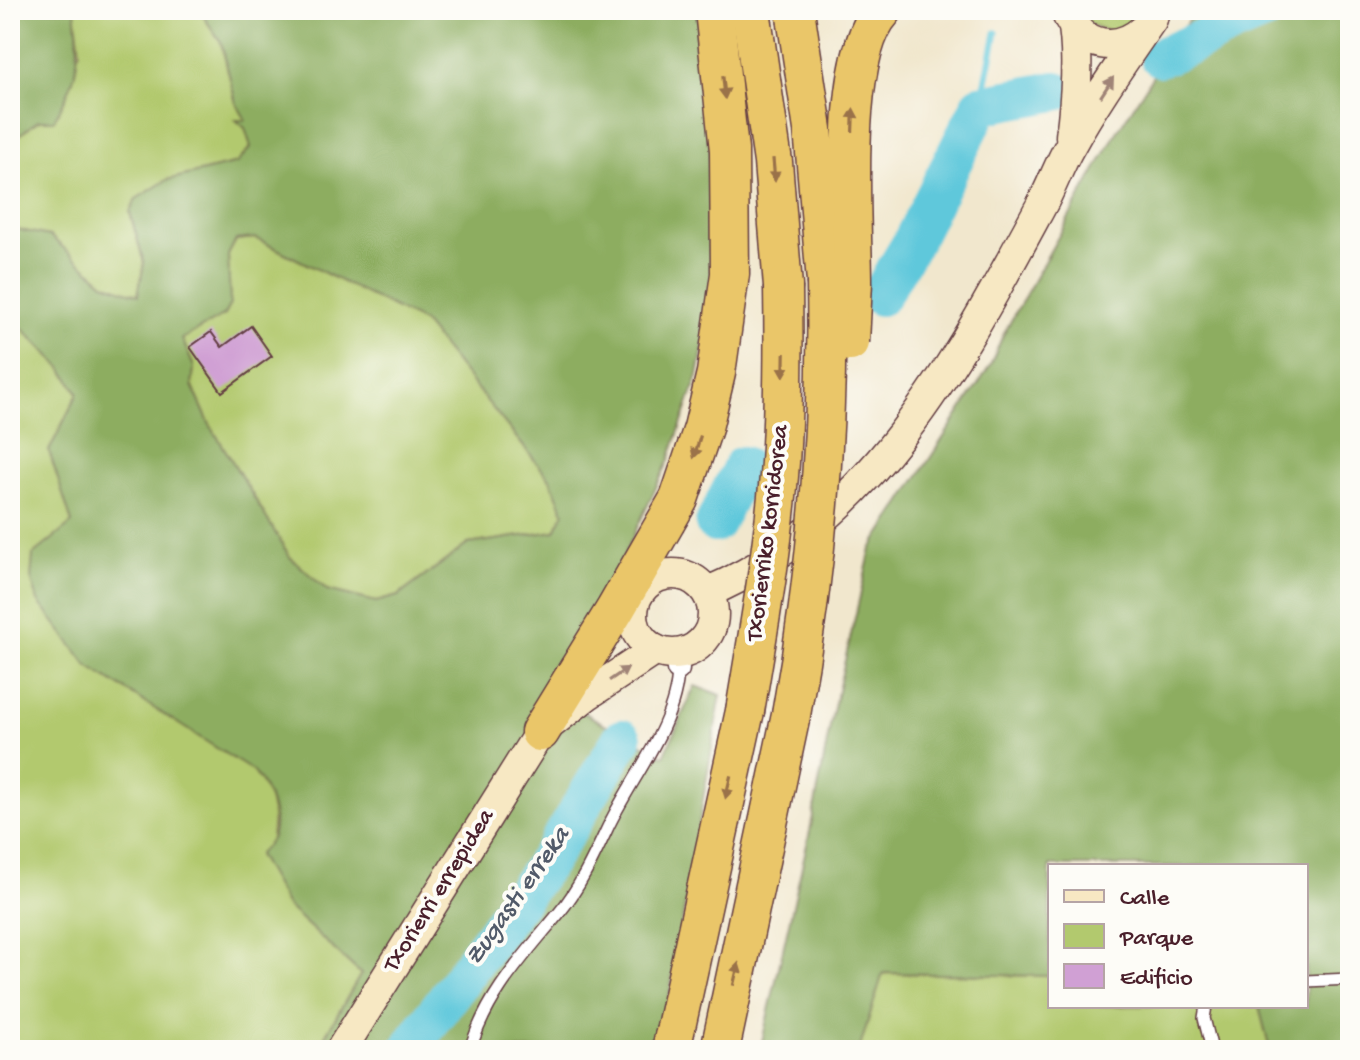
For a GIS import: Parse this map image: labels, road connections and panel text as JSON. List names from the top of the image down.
{
  "streets": {
    "highway": ["Txorierriko korridorea"],
    "main road": ["Txorierri errepidea"]
  },
  "water": ["Zugasti erreka"],
  "legend": ["Calle", "Parque", "Edificio"]
}
